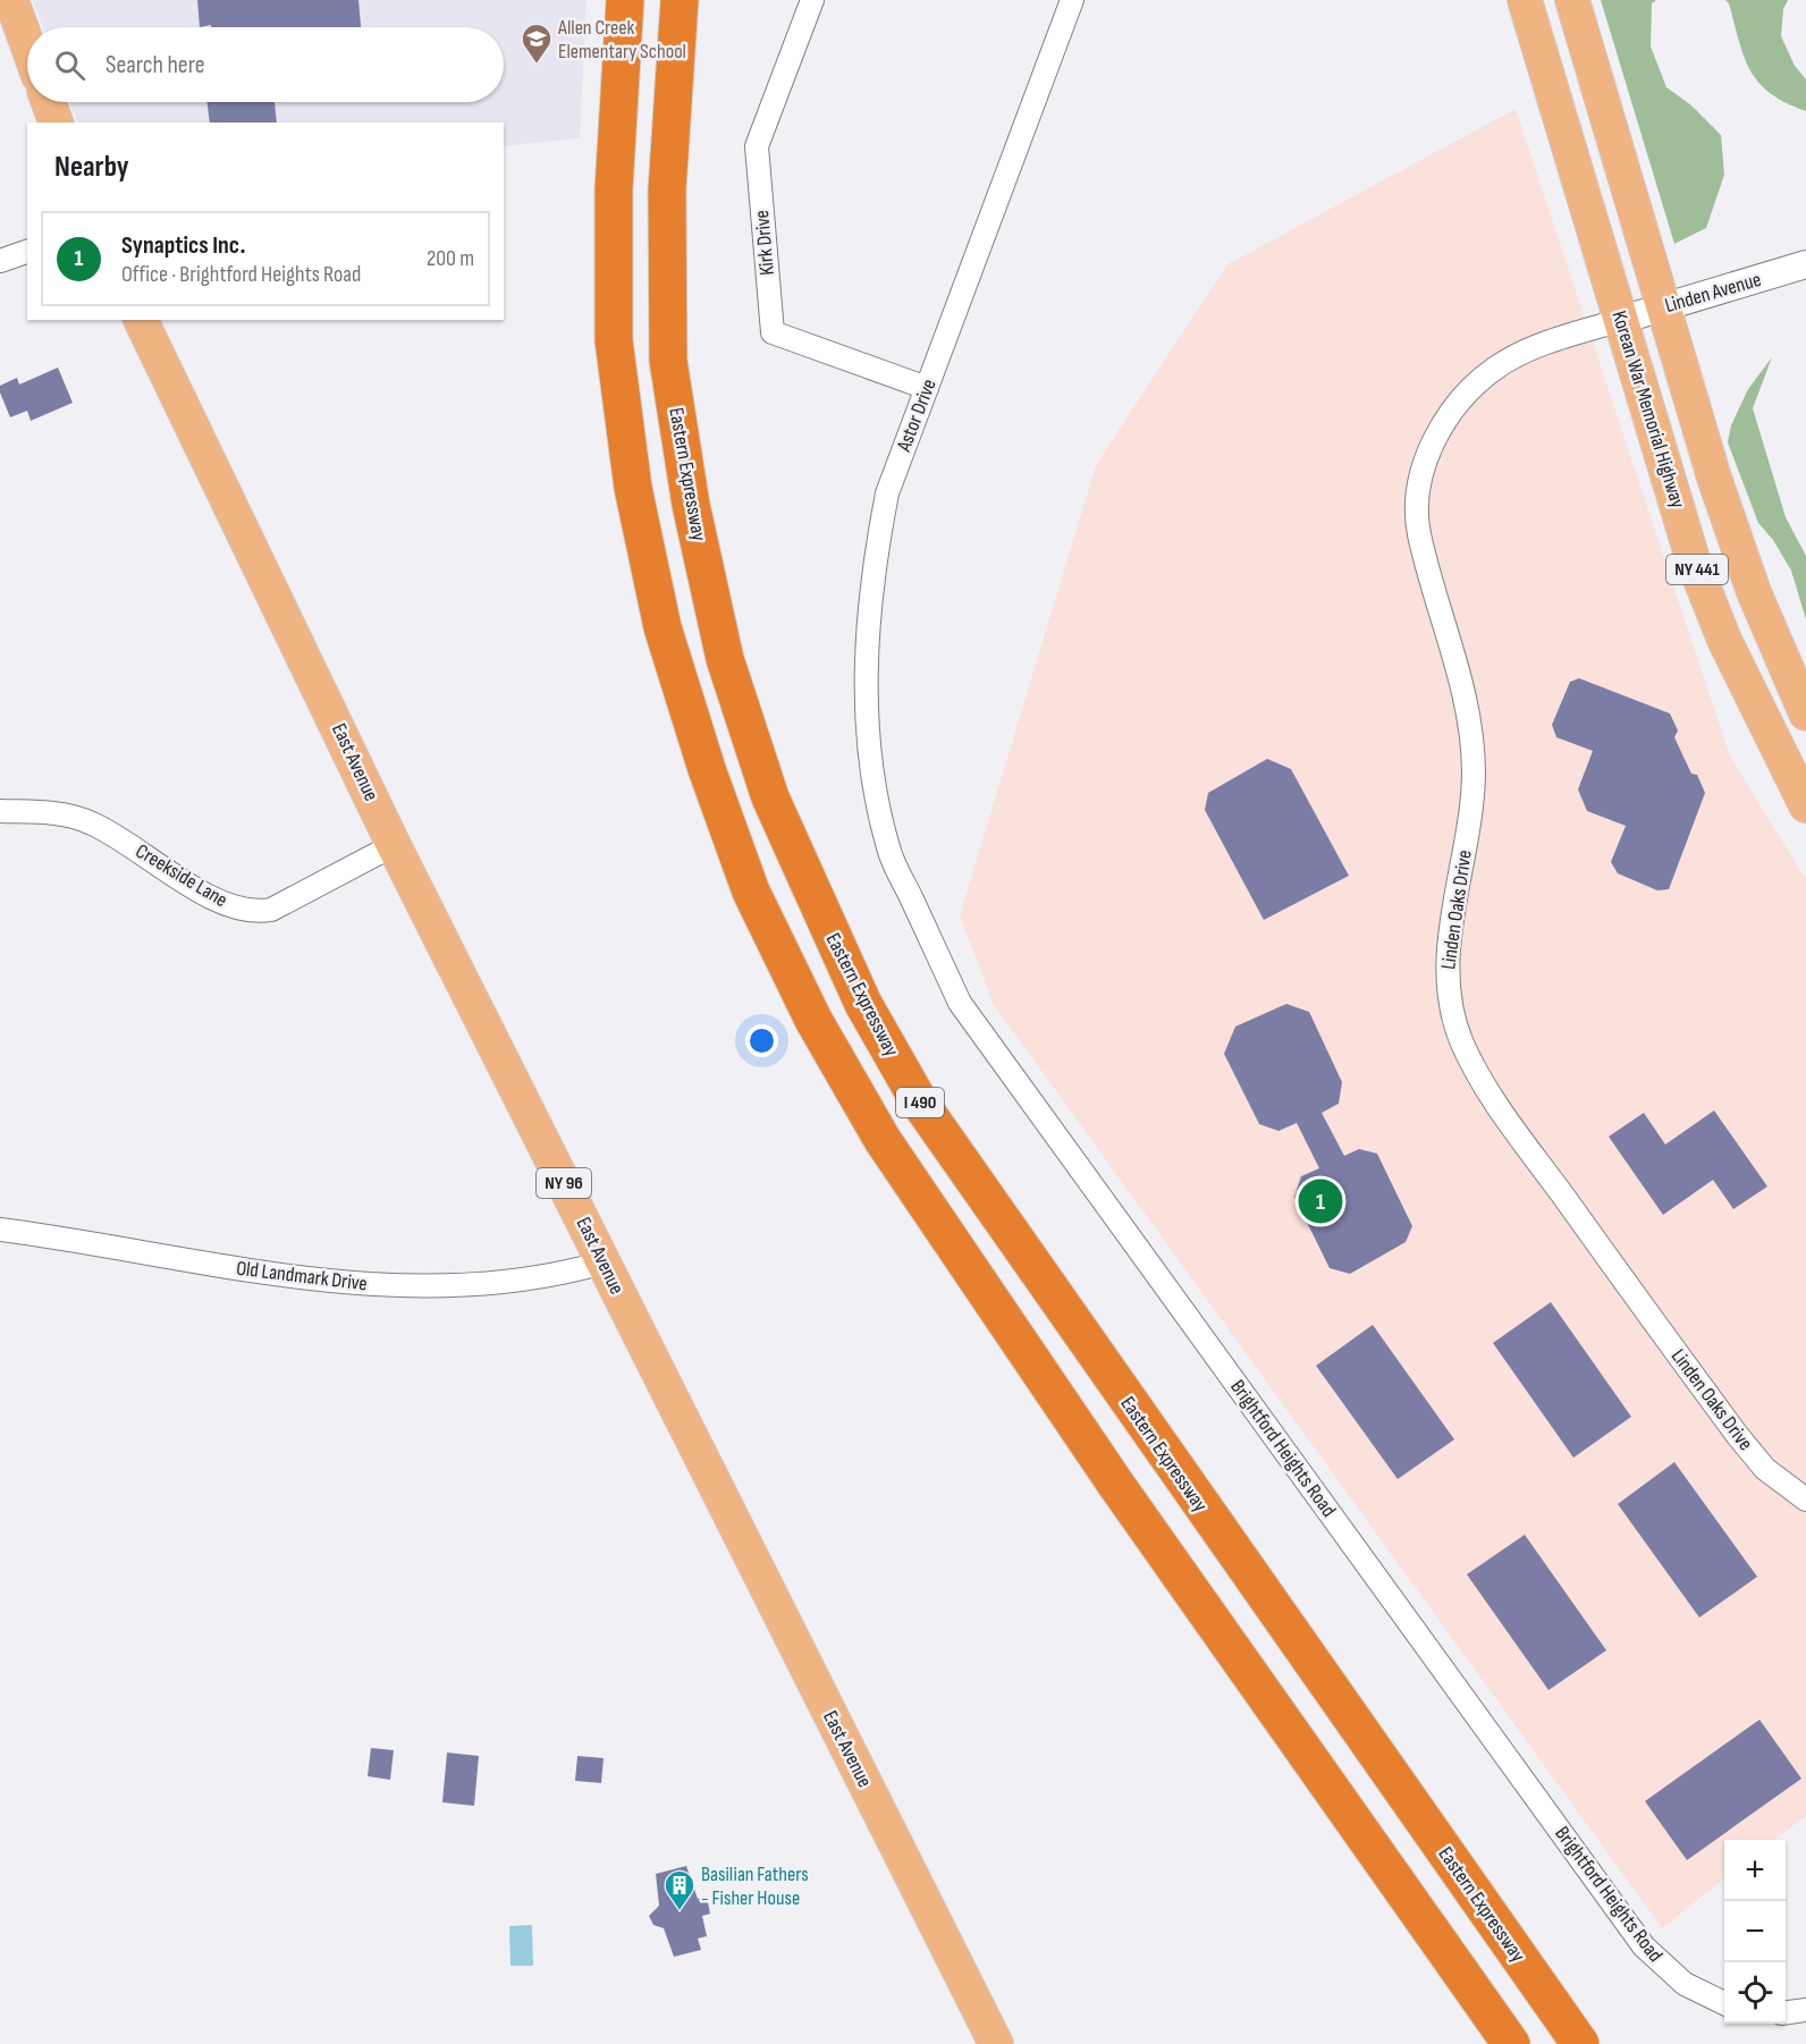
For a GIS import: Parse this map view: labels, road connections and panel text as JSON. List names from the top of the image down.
{
  "streets": {
    "highway": ["Eastern Expressway", "I 490"],
    "main road": [
      "Korean War Memorial Highway",
      "NY 441",
      "East Avenue",
      "NY 96"
    ],
    "street": [
      "Kirk Drive",
      "Linden Avenue",
      "Astor Drive",
      "Creekside Lane",
      "Linden Oaks Drive",
      "Old Landmark Drive",
      "Brightford Heights Road"
    ]
  },
  "crossings": [
    ["Kirk Drive", "Astor Drive"],
    ["Linden Avenue", "Korean War Memorial Highway"],
    ["Linden Avenue", "NY 441"],
    ["Linden Avenue", "Linden Oaks Drive"],
    ["Korean War Memorial Highway", "Linden Oaks Drive"],
    ["Astor Drive", "Brightford Heights Road"],
    ["East Avenue", "Creekside Lane"],
    ["East Avenue", "Old Landmark Drive"]
  ],
  "places": {
    "school or university": ["Allen Creek Elementary School"],
    "building": ["Basilian Fathers - Fisher House"]
  },
  "page": {
    "search": "Search here",
    "heading": "Nearby",
    "list": [
      {
        "mark": "1",
        "name": "Synaptics Inc.",
        "note": "Office · Brightford Heights Road",
        "value": "200 m"
      }
    ],
    "pins": "1",
    "map_buttons": ["+", "−"]
  }
}
